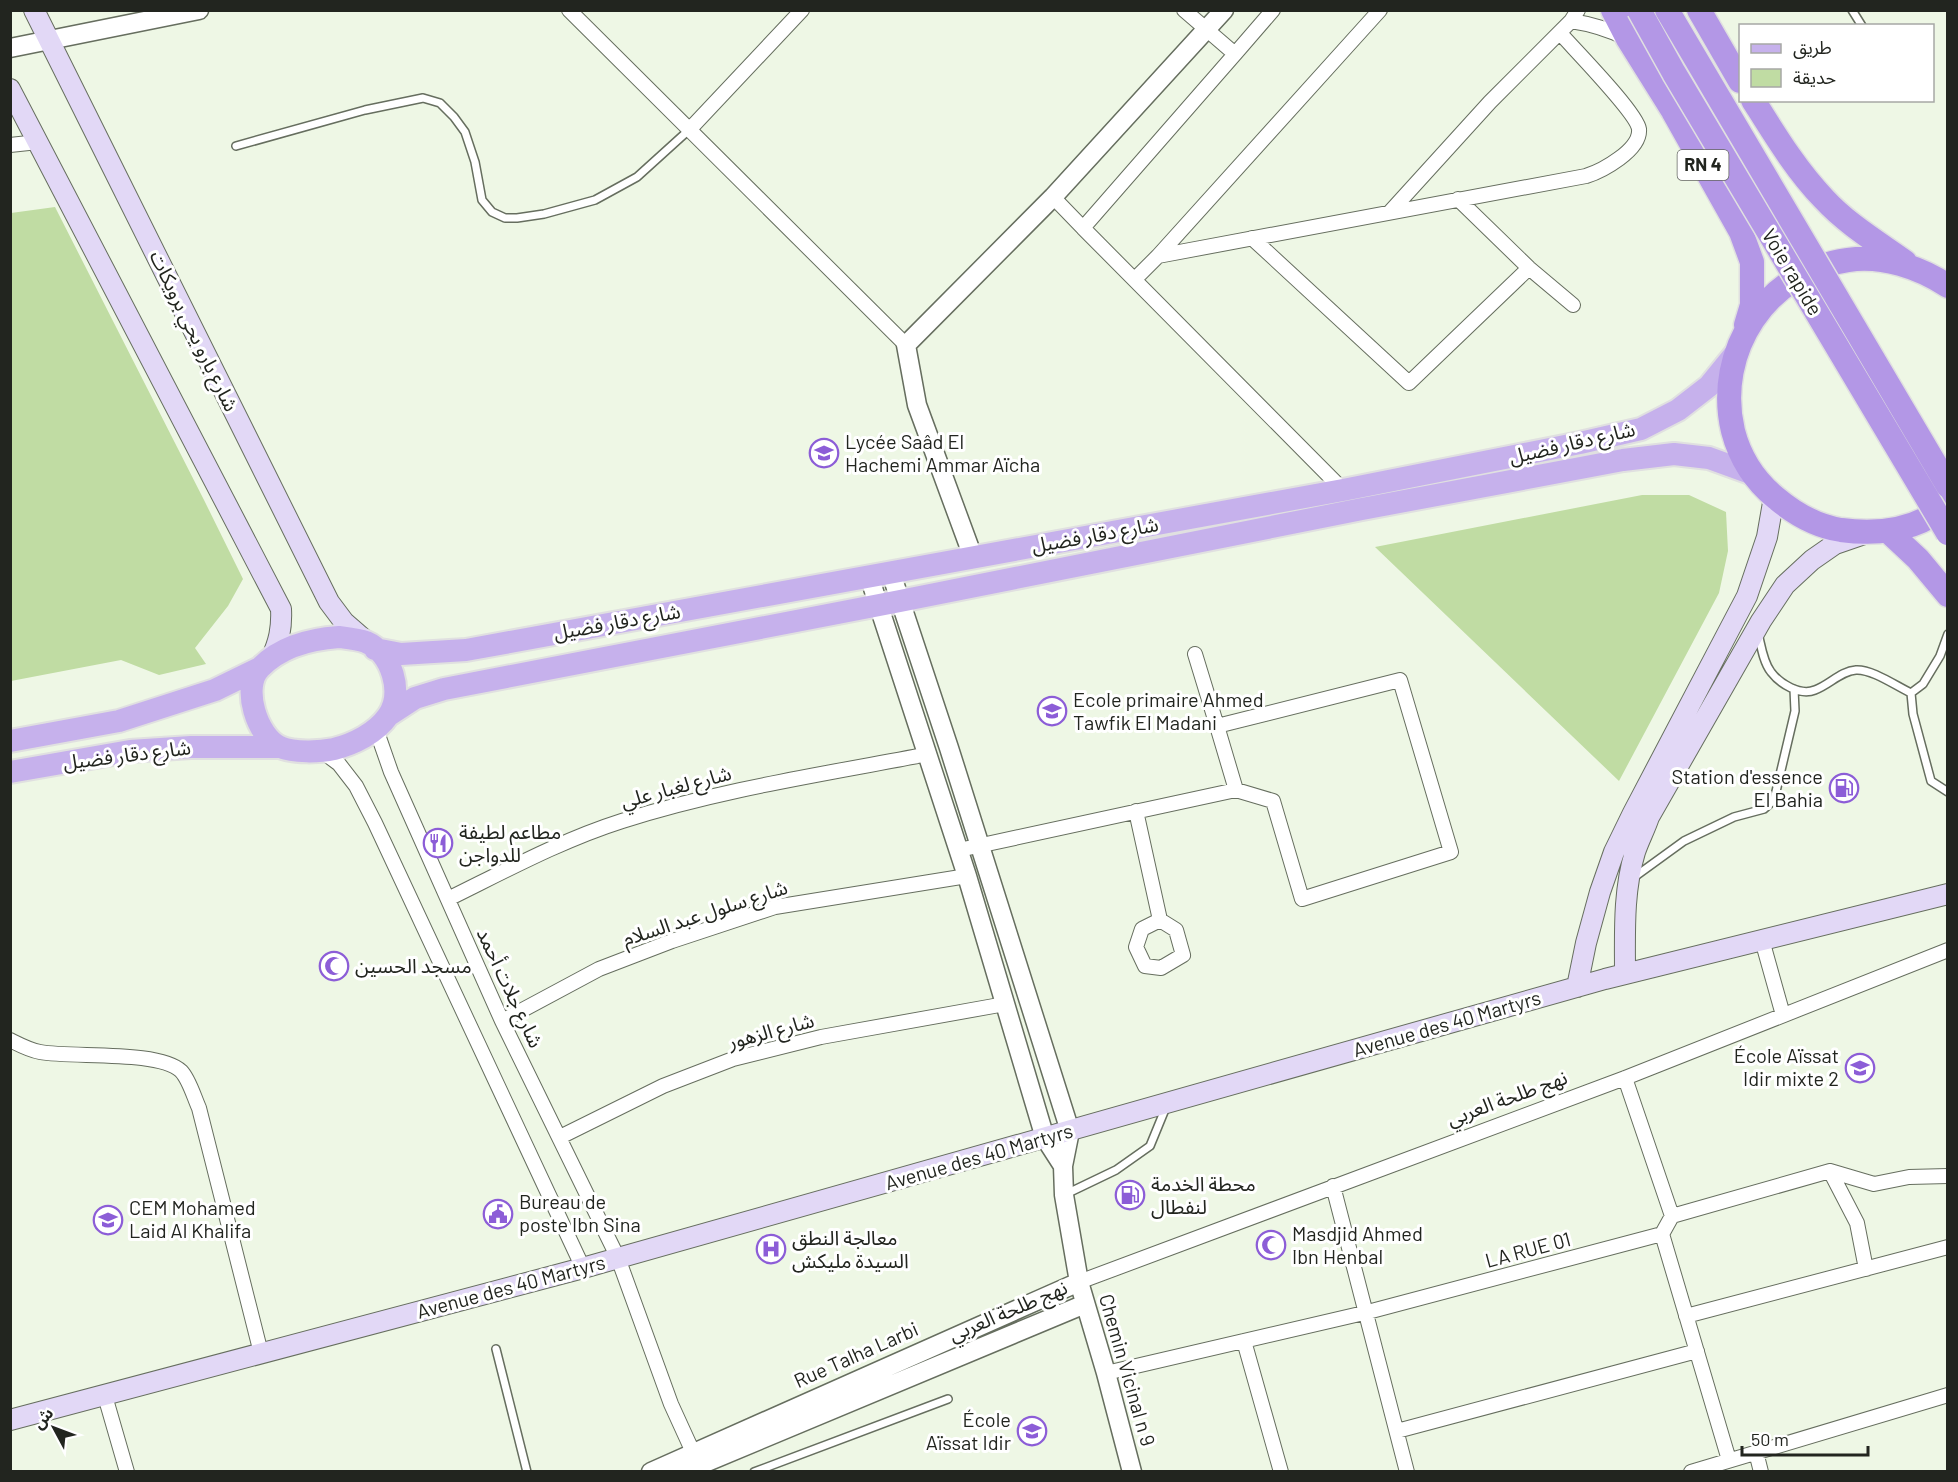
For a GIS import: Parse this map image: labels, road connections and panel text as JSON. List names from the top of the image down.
{
  "streets": {
    "highway": ["RN 4", "Voie rapide"],
    "main road": ["شارع بارو يحي برويكات", "شارع دقار فضيل", "Avenue des 40 Martyrs"],
    "street": [
      "شارع لغبار علي",
      "شارع سلول عبد السلام",
      "شارع جلات أحمد",
      "شارع الزهور",
      "نهج طلحة العربي",
      "LA RUE 01",
      "Rue Talha Larbi",
      "Chemin Vicinal n 9"
    ]
  },
  "crossings": [
    ["شارع بارو يحي برويكات", "شارع دقار فضيل"],
    ["شارع بارو يحي برويكات", "شارع جلات أحمد"],
    ["شارع دقار فضيل", "شارع جلات أحمد"],
    ["شارع لغبار علي", "شارع جلات أحمد"],
    ["شارع سلول عبد السلام", "شارع جلات أحمد"],
    ["شارع جلات أحمد", "Avenue des 40 Martyrs"],
    ["شارع جلات أحمد", "شارع الزهور"],
    ["شارع جلات أحمد", "نهج طلحة العربي"],
    ["شارع جلات أحمد", "Rue Talha Larbi"],
    ["Avenue des 40 Martyrs", "Chemin Vicinal n 9"],
    ["نهج طلحة العربي", "Rue Talha Larbi"],
    ["نهج طلحة العربي", "Chemin Vicinal n 9"],
    ["LA RUE 01", "Chemin Vicinal n 9"],
    ["Rue Talha Larbi", "Chemin Vicinal n 9"]
  ],
  "places": {
    "school or university": [
      "Lycée Saâd El Hachemi Ammar Aïcha",
      "Ecole primaire Ahmed Tawfik El Madani",
      "École Aïssat Idir mixte 2",
      "CEM Mohamed Laid Al Khalifa",
      "École Aïssat Idir"
    ],
    "fuel station": ["Station d'essence El Bahia", "محطة الخدمة لنفطال"],
    "restaurant": ["مطاعم لطيفة للدواجن"],
    "mosque": ["مسجد الحسين", "Masdjid Ahmed Ibn Henbal"],
    "public building": ["Bureau de poste Ibn Sina"],
    "hospital": ["معالجة النطق السيدة مليكش"]
  },
  "legend": ["طريق", "حديقة"],
  "scale_bar": "50 m",
  "north": "top left"
}
